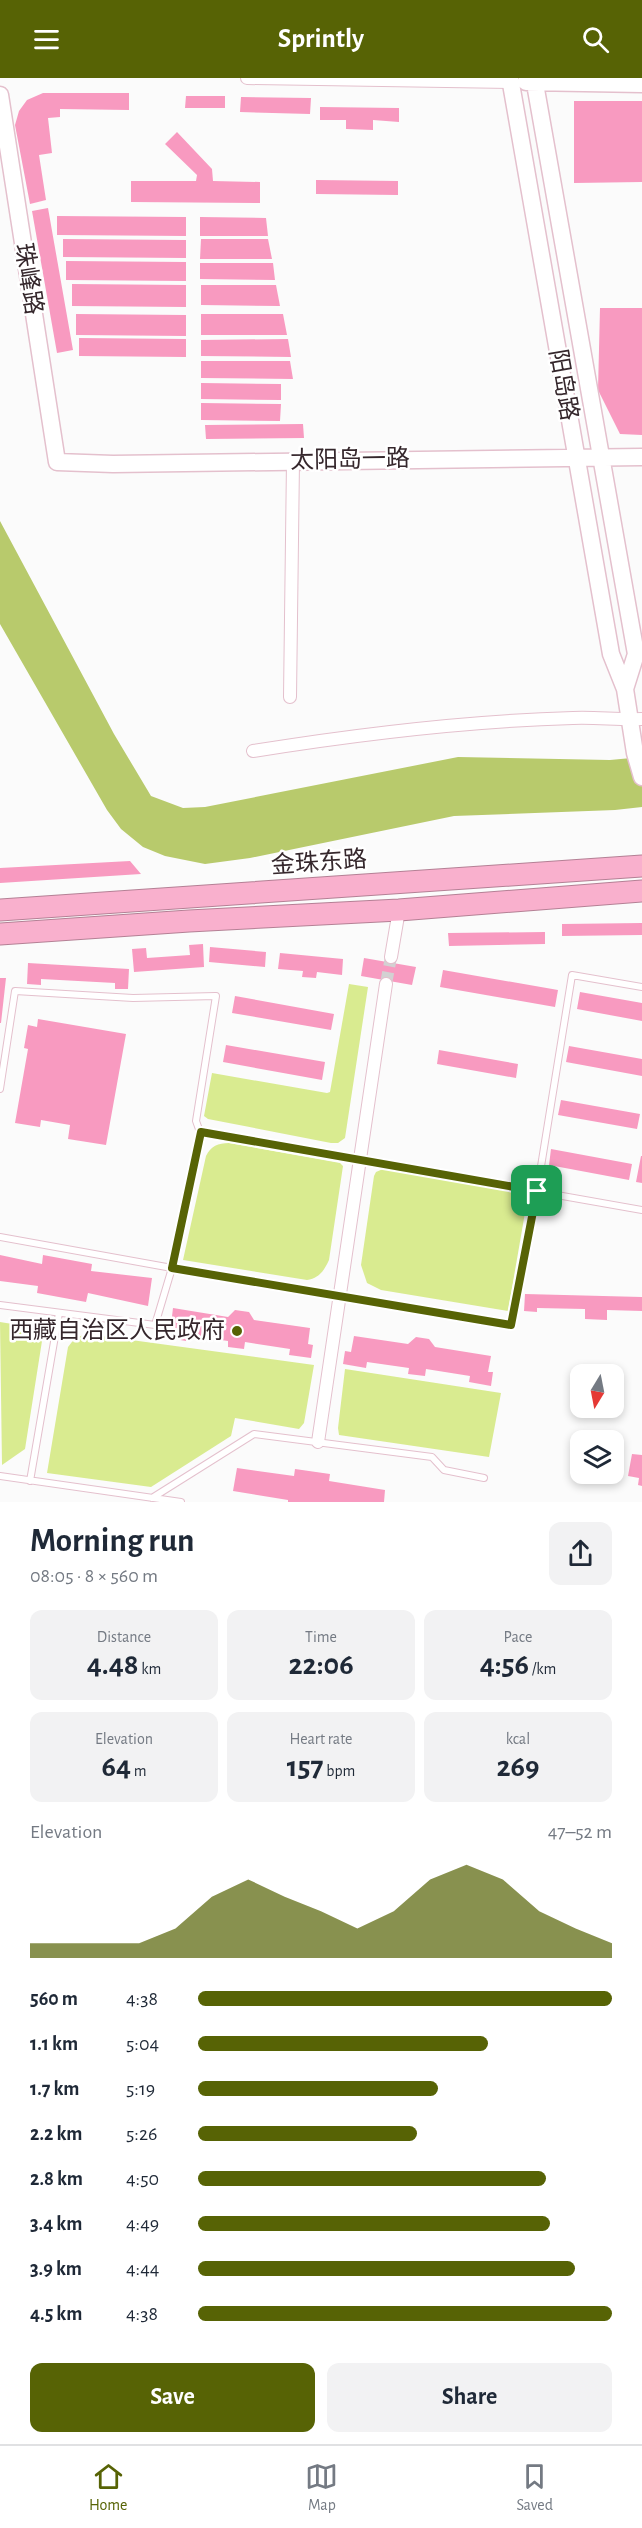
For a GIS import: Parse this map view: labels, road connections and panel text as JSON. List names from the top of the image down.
{
  "streets": {
    "highway": ["金珠东路"],
    "main road": ["珠峰路", "阳岛路", "太阳岛一路"]
  },
  "crossings": [
    ["珠峰路", "太阳岛一路"],
    ["阳岛路", "太阳岛一路"]
  ],
  "places": ["西藏自治区人民政府"],
  "north": "bottom",
  "page": {
    "header": "Sprintly",
    "heading": ["Morning run", "08:05 · 8 × 560 m"],
    "stats": [
      ["Distance", "4.48 km"],
      ["Time", "22:06"],
      ["Pace", "4:56 /km"],
      ["Elevation", "64 m"],
      ["Heart rate", "157 bpm"],
      ["kcal", "269"]
    ],
    "chart": ["Elevation", "47–52 m"],
    "list": [
      {
        "name": "560 m",
        "note": "4:38"
      },
      {
        "name": "1.1 km",
        "note": "5:04"
      },
      {
        "name": "1.7 km",
        "note": "5:19"
      },
      {
        "name": "2.2 km",
        "note": "5:26"
      },
      {
        "name": "2.8 km",
        "note": "4:50"
      },
      {
        "name": "3.4 km",
        "note": "4:49"
      },
      {
        "name": "3.9 km",
        "note": "4:44"
      },
      {
        "name": "4.5 km",
        "note": "4:38"
      }
    ],
    "buttons": ["Save", "Share"],
    "tabs": ["Home", "Map", "Saved"]
  }
}
